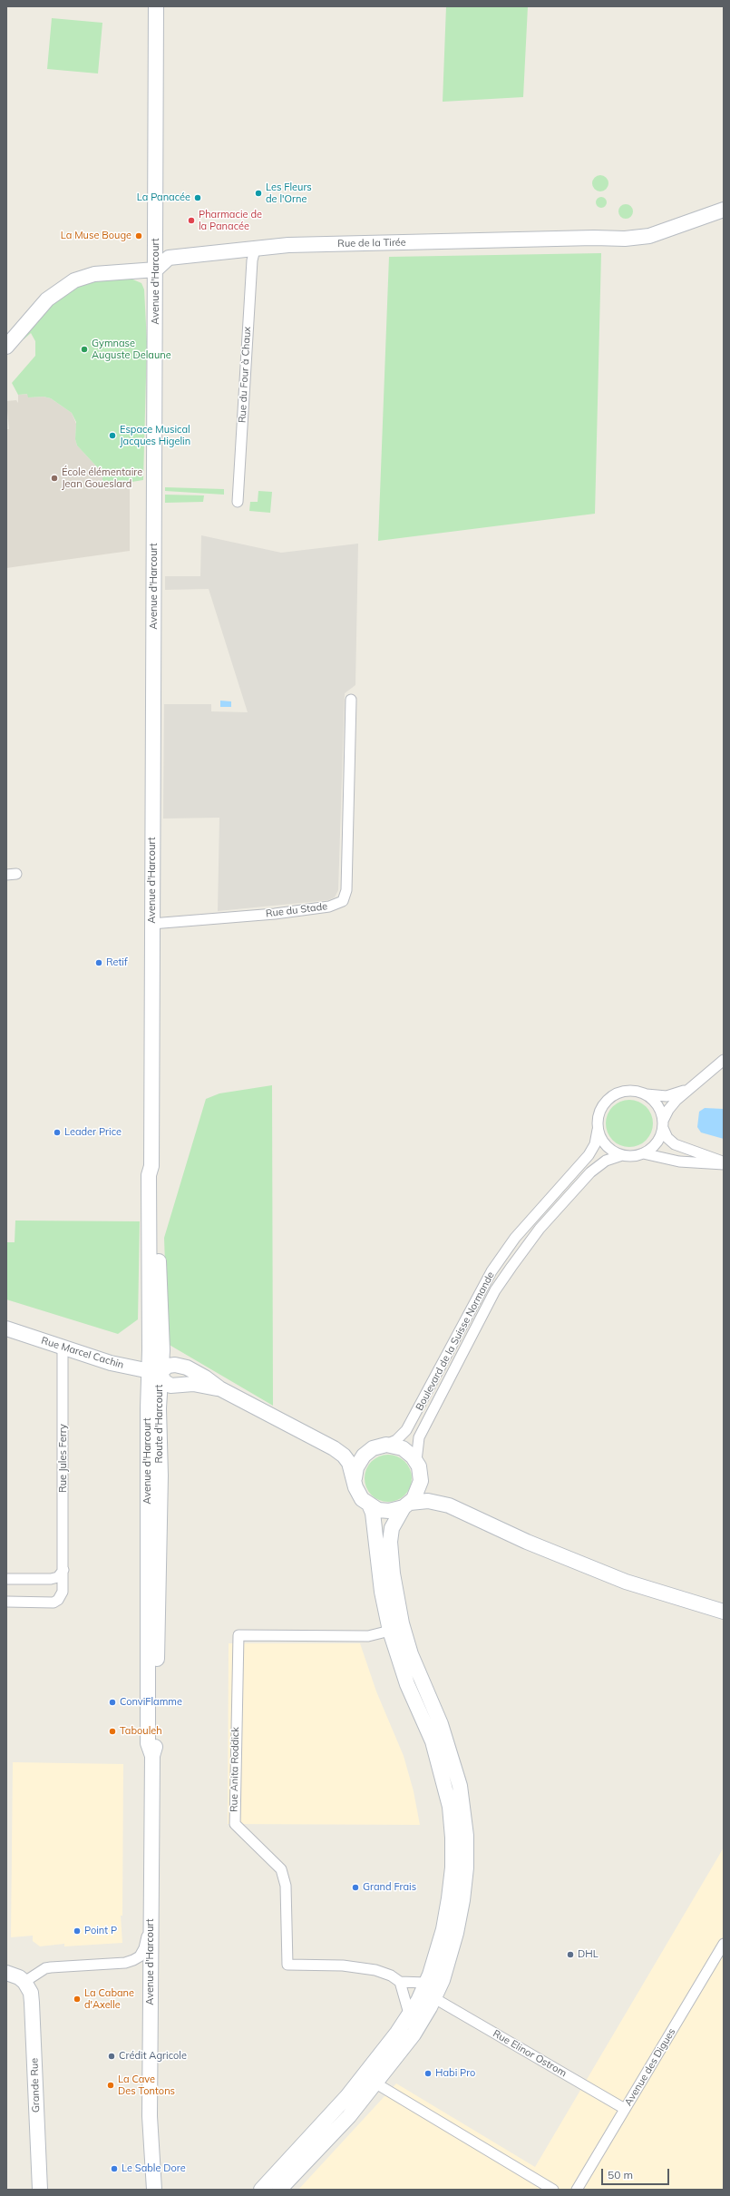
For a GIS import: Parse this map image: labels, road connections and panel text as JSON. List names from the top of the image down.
{
  "streets": {
    "main road": [
      "Rue de la Tirée",
      "Avenue d'Harcourt",
      "Rue Marcel Cachin",
      "Route d'Harcourt",
      "Grande Rue"
    ],
    "street": [
      "Rue du Four à Chaux",
      "Rue du Stade",
      "Boulevard de la Suisse Normande",
      "Rue Jules Ferry",
      "Rue Anita Roddick",
      "Rue Elinor Ostrom",
      "Avenue des Digues"
    ]
  },
  "crossings": [
    ["Rue de la Tirée", "Avenue d'Harcourt"],
    ["Rue de la Tirée", "Rue du Four à Chaux"],
    ["Avenue d'Harcourt", "Rue du Stade"],
    ["Avenue d'Harcourt", "Rue Marcel Cachin"],
    ["Avenue d'Harcourt", "Route d'Harcourt"],
    ["Rue Marcel Cachin", "Route d'Harcourt"],
    ["Rue Marcel Cachin", "Rue Jules Ferry"],
    ["Rue Elinor Ostrom", "Avenue des Digues"]
  ],
  "places": [
    "Les Fleurs de l'Orne",
    "La Panacée",
    "Pharmacie de la Panacée",
    "La Muse Bouge",
    "Gymnase Auguste Delaune",
    "Espace Musical Jacques Higelin",
    "École élémentaire Jean Goueslard",
    "Retif",
    "Leader Price",
    "ConviFlamme",
    "Tabouleh",
    "Grand Frais",
    "Point P",
    "DHL",
    "La Cabane d'Axelle",
    "Crédit Agricole",
    "Habi Pro",
    "La Cave Des Tontons",
    "Le Sable Dore"
  ],
  "scale_bar": "50 m"
}
